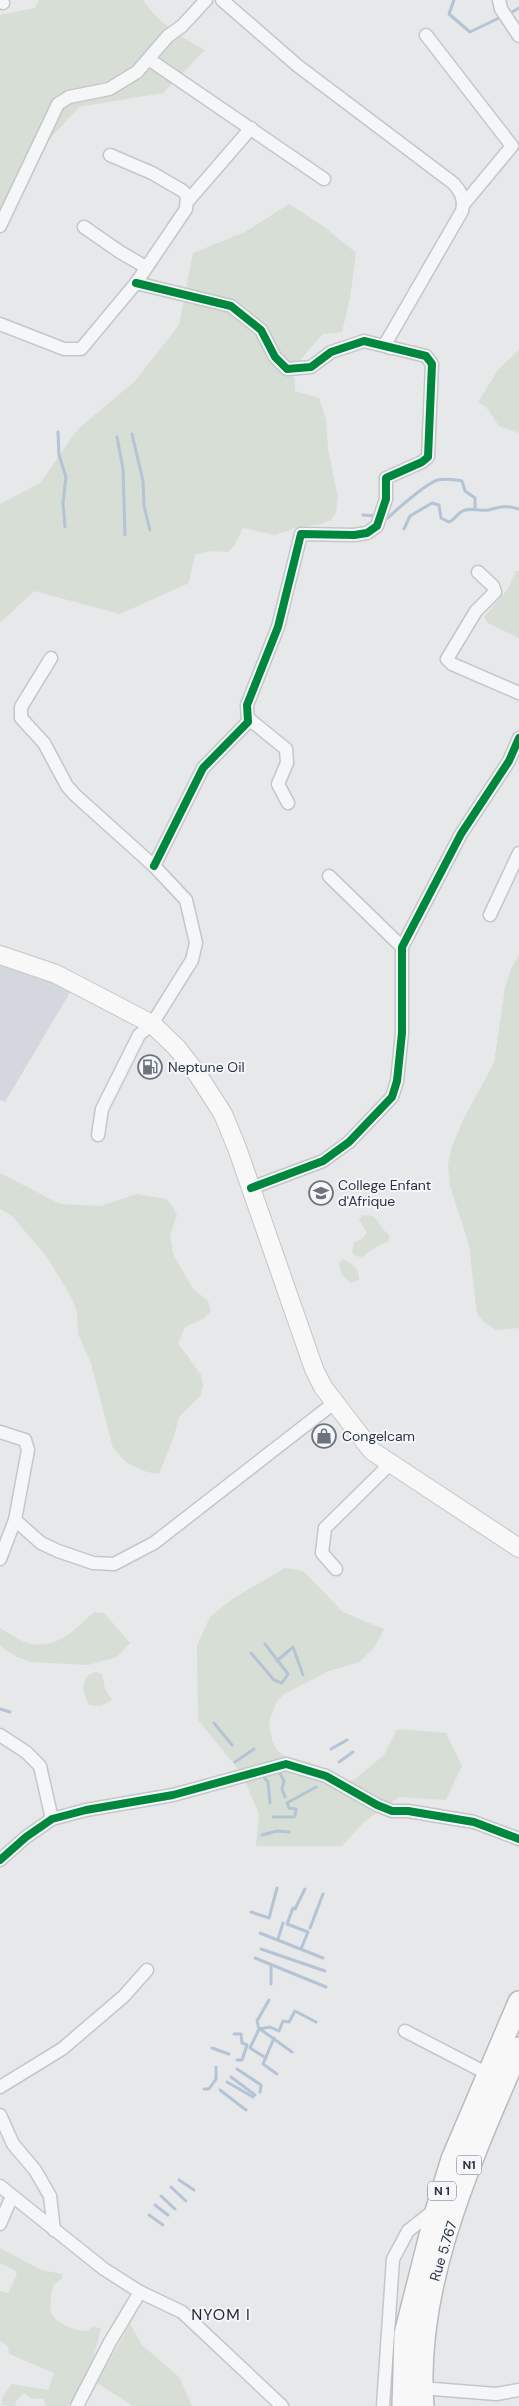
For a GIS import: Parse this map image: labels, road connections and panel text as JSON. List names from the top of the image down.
{
  "streets": {
    "highway": ["N1", "N 1", "Rue 5.767"]
  },
  "districts": ["NYOM I"],
  "places": {
    "fuel station": ["Neptune Oil"],
    "school or university": ["College Enfant d'Afrique"],
    "shop": ["Congelcam"]
  }
}
